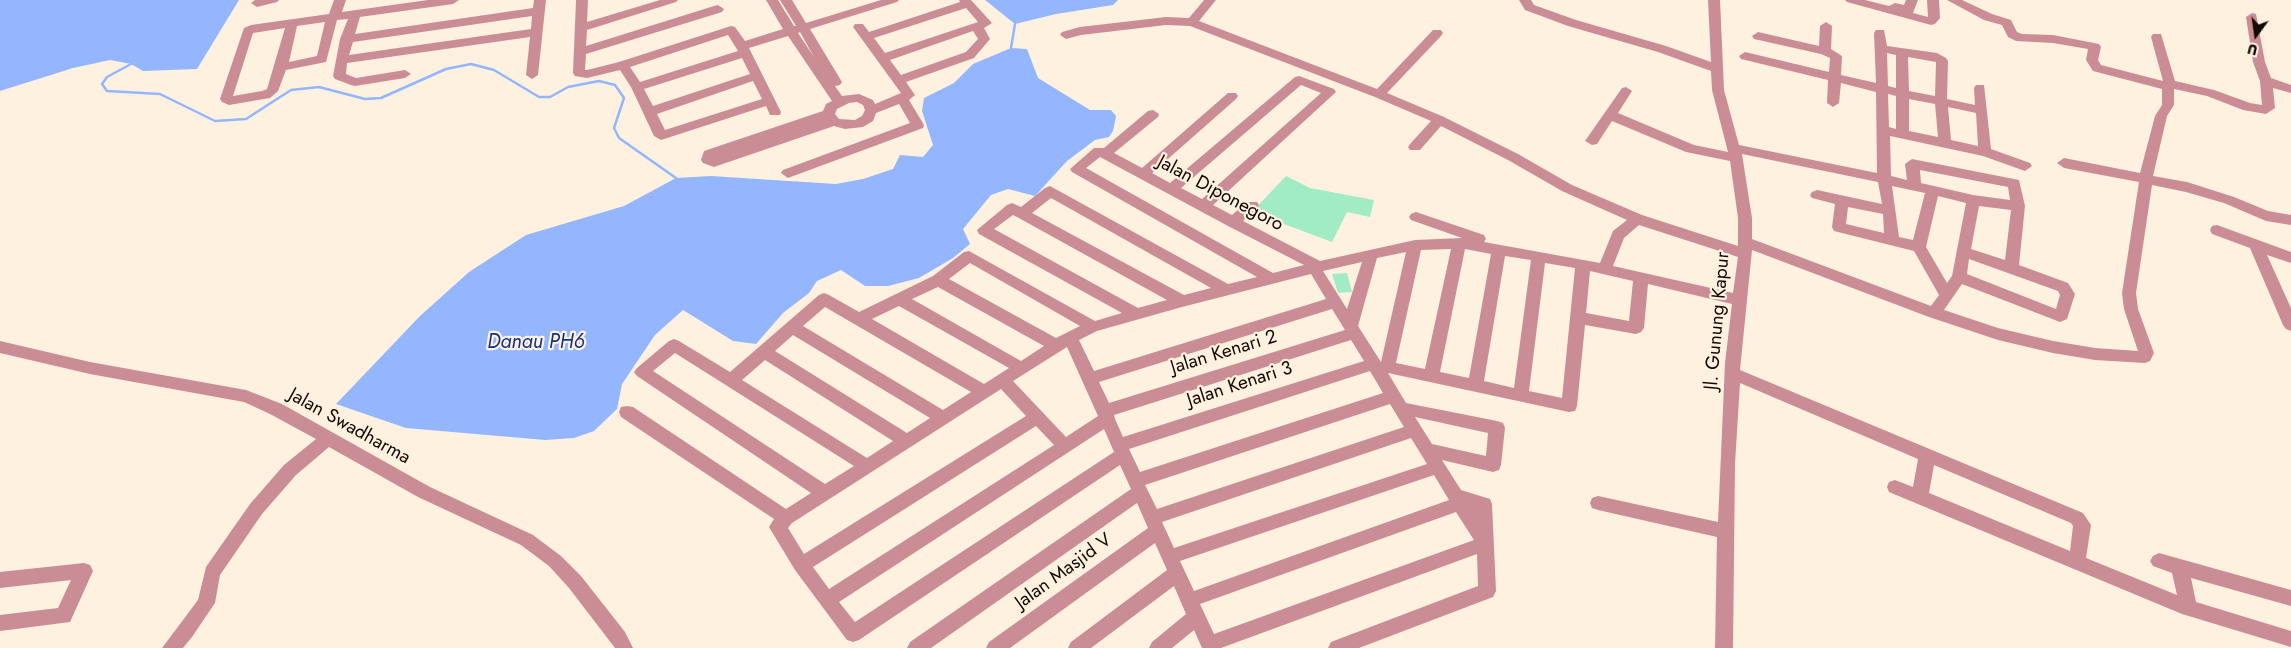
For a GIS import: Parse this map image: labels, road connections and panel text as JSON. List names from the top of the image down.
{
  "streets": {
    "street": [
      "Jalan Diponegoro",
      "Jl. Gunung Kapur",
      "Jalan Kenari 2",
      "Jalan Kenari 3",
      "Jalan Swadharma",
      "Jalan Masjid V"
    ]
  },
  "crossings": [
    ["Jalan Kenari 2", "Jalan Kenari 3"]
  ],
  "water": ["Danau PH6"],
  "north": "bottom"
}
